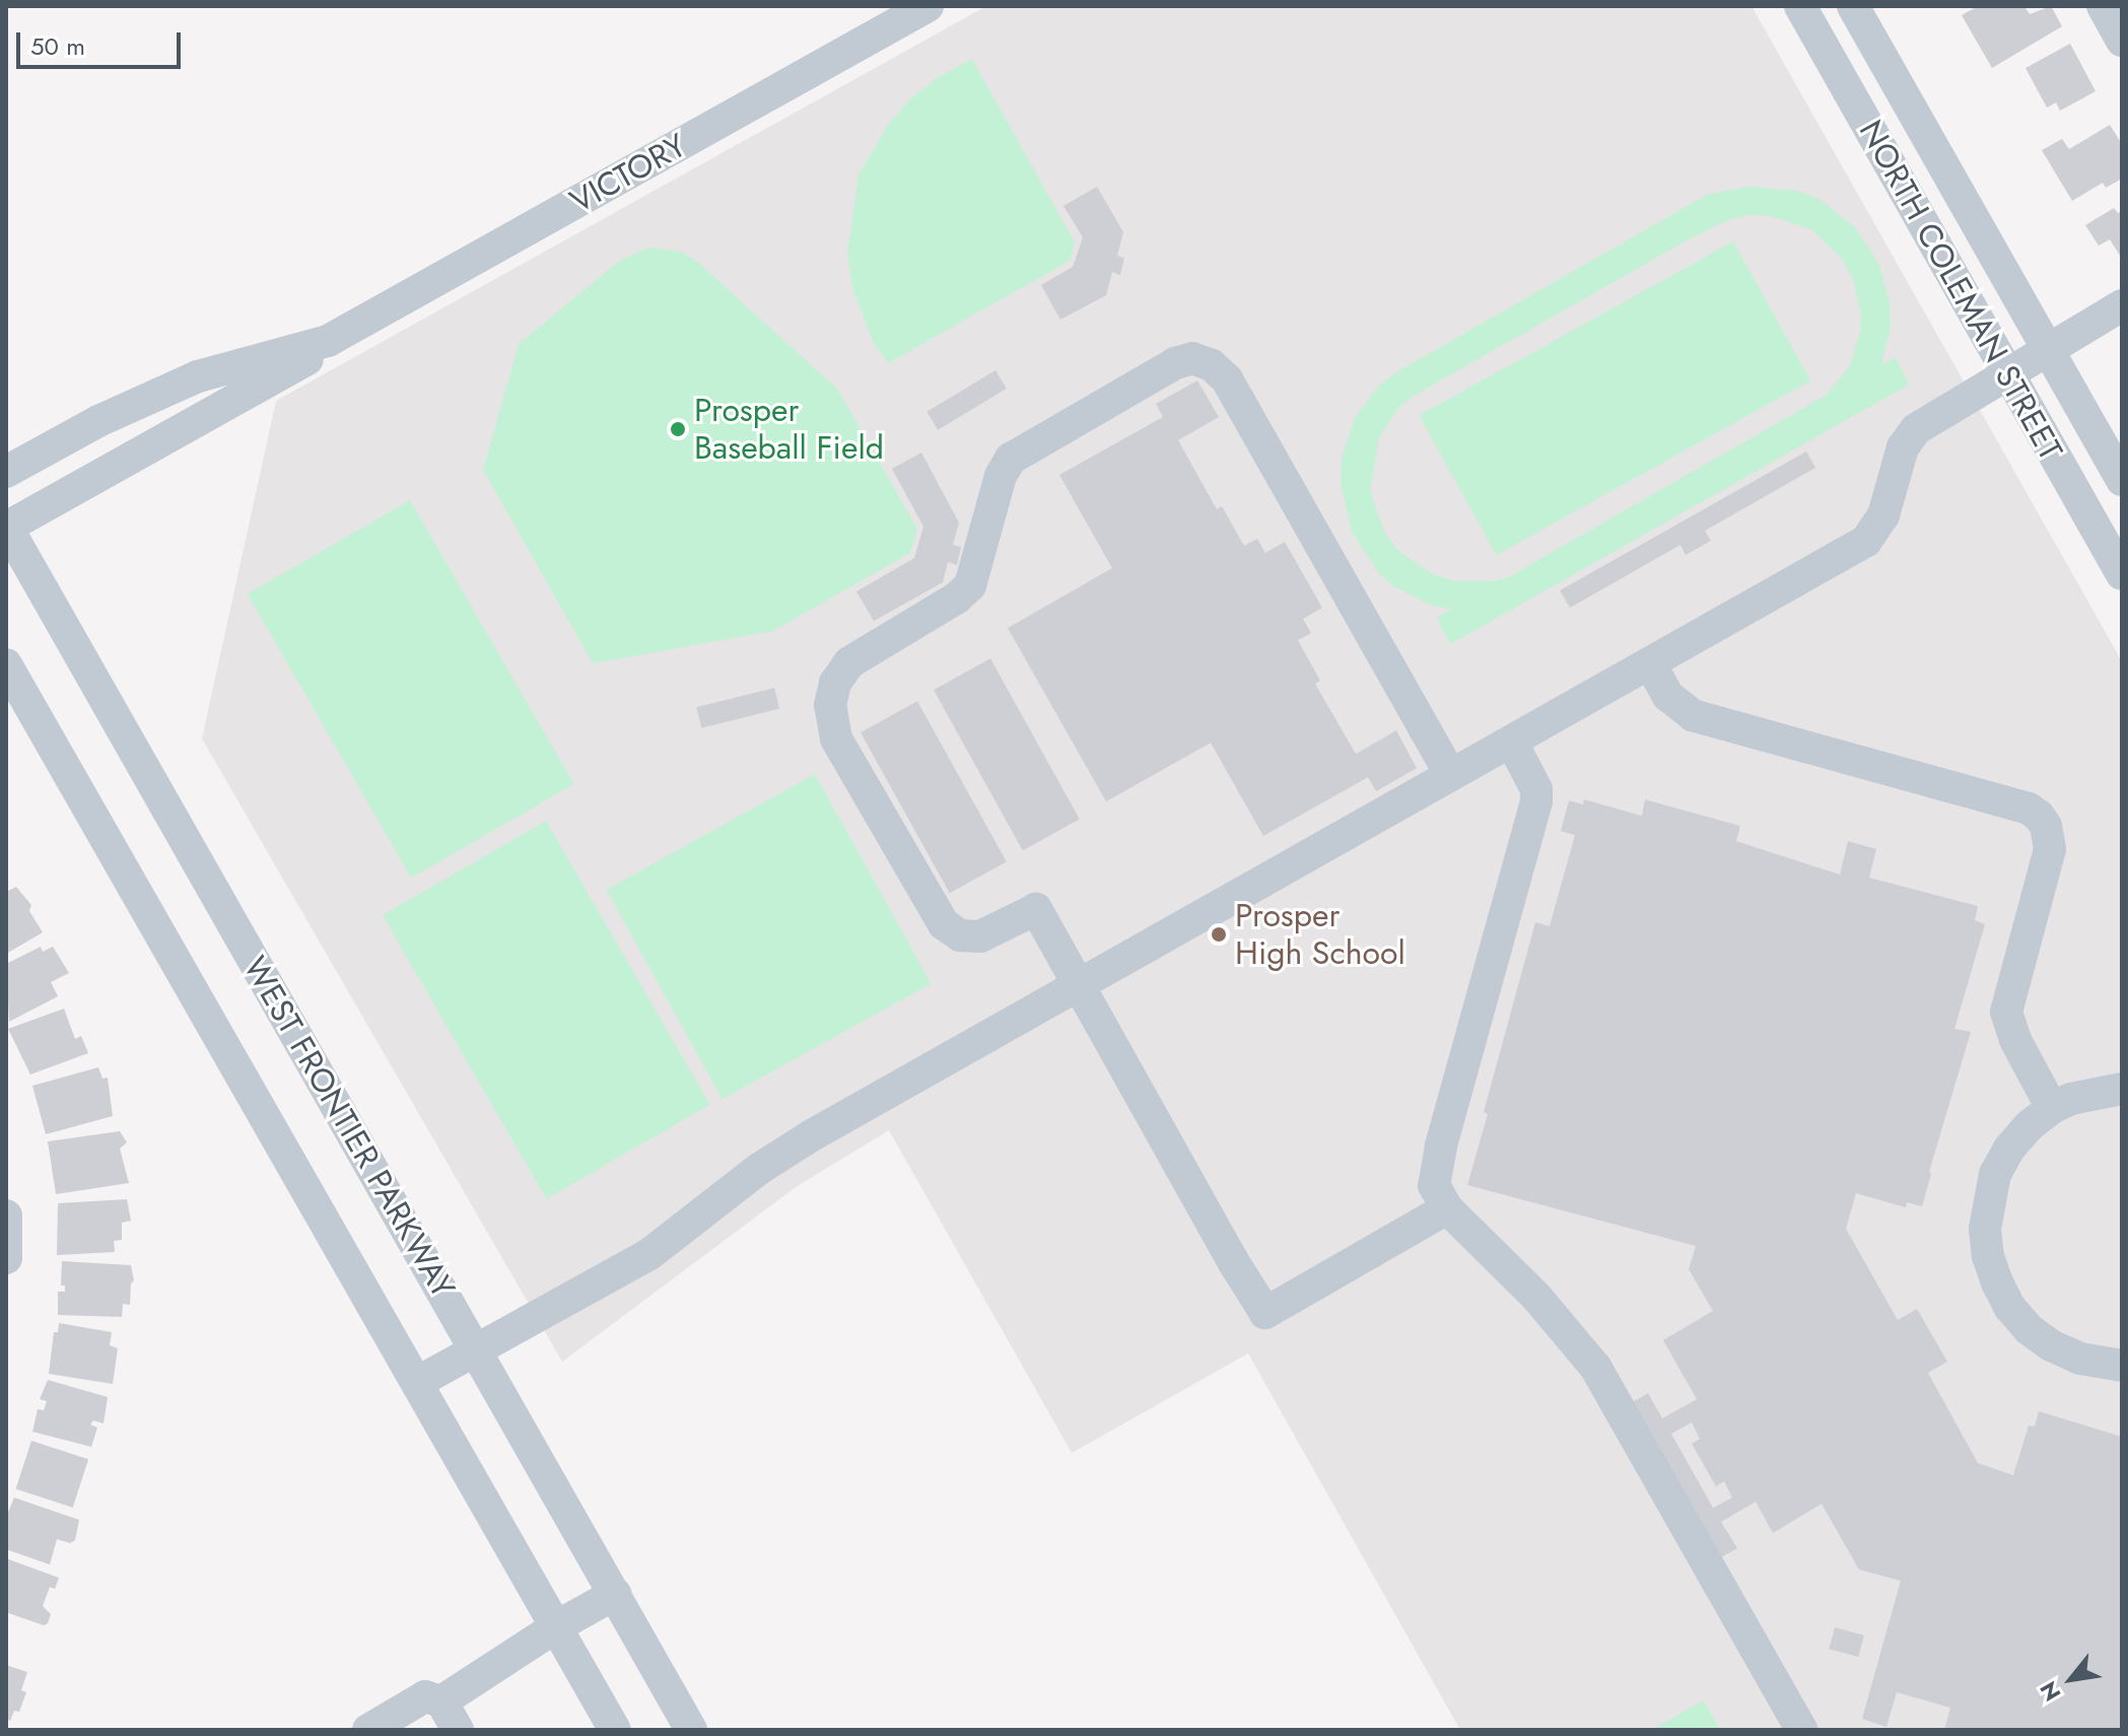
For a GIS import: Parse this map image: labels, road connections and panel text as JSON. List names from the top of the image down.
{
  "streets": {
    "street": ["VICTORY", "NORTH COLEMAN STREET", "WEST FRONTIER PARKWAY"]
  },
  "crossings": [
    ["VICTORY", "WEST FRONTIER PARKWAY"]
  ],
  "places": ["Prosper Baseball Field", "Prosper High School"],
  "scale_bar": "50 m",
  "north": "bottom left"
}
